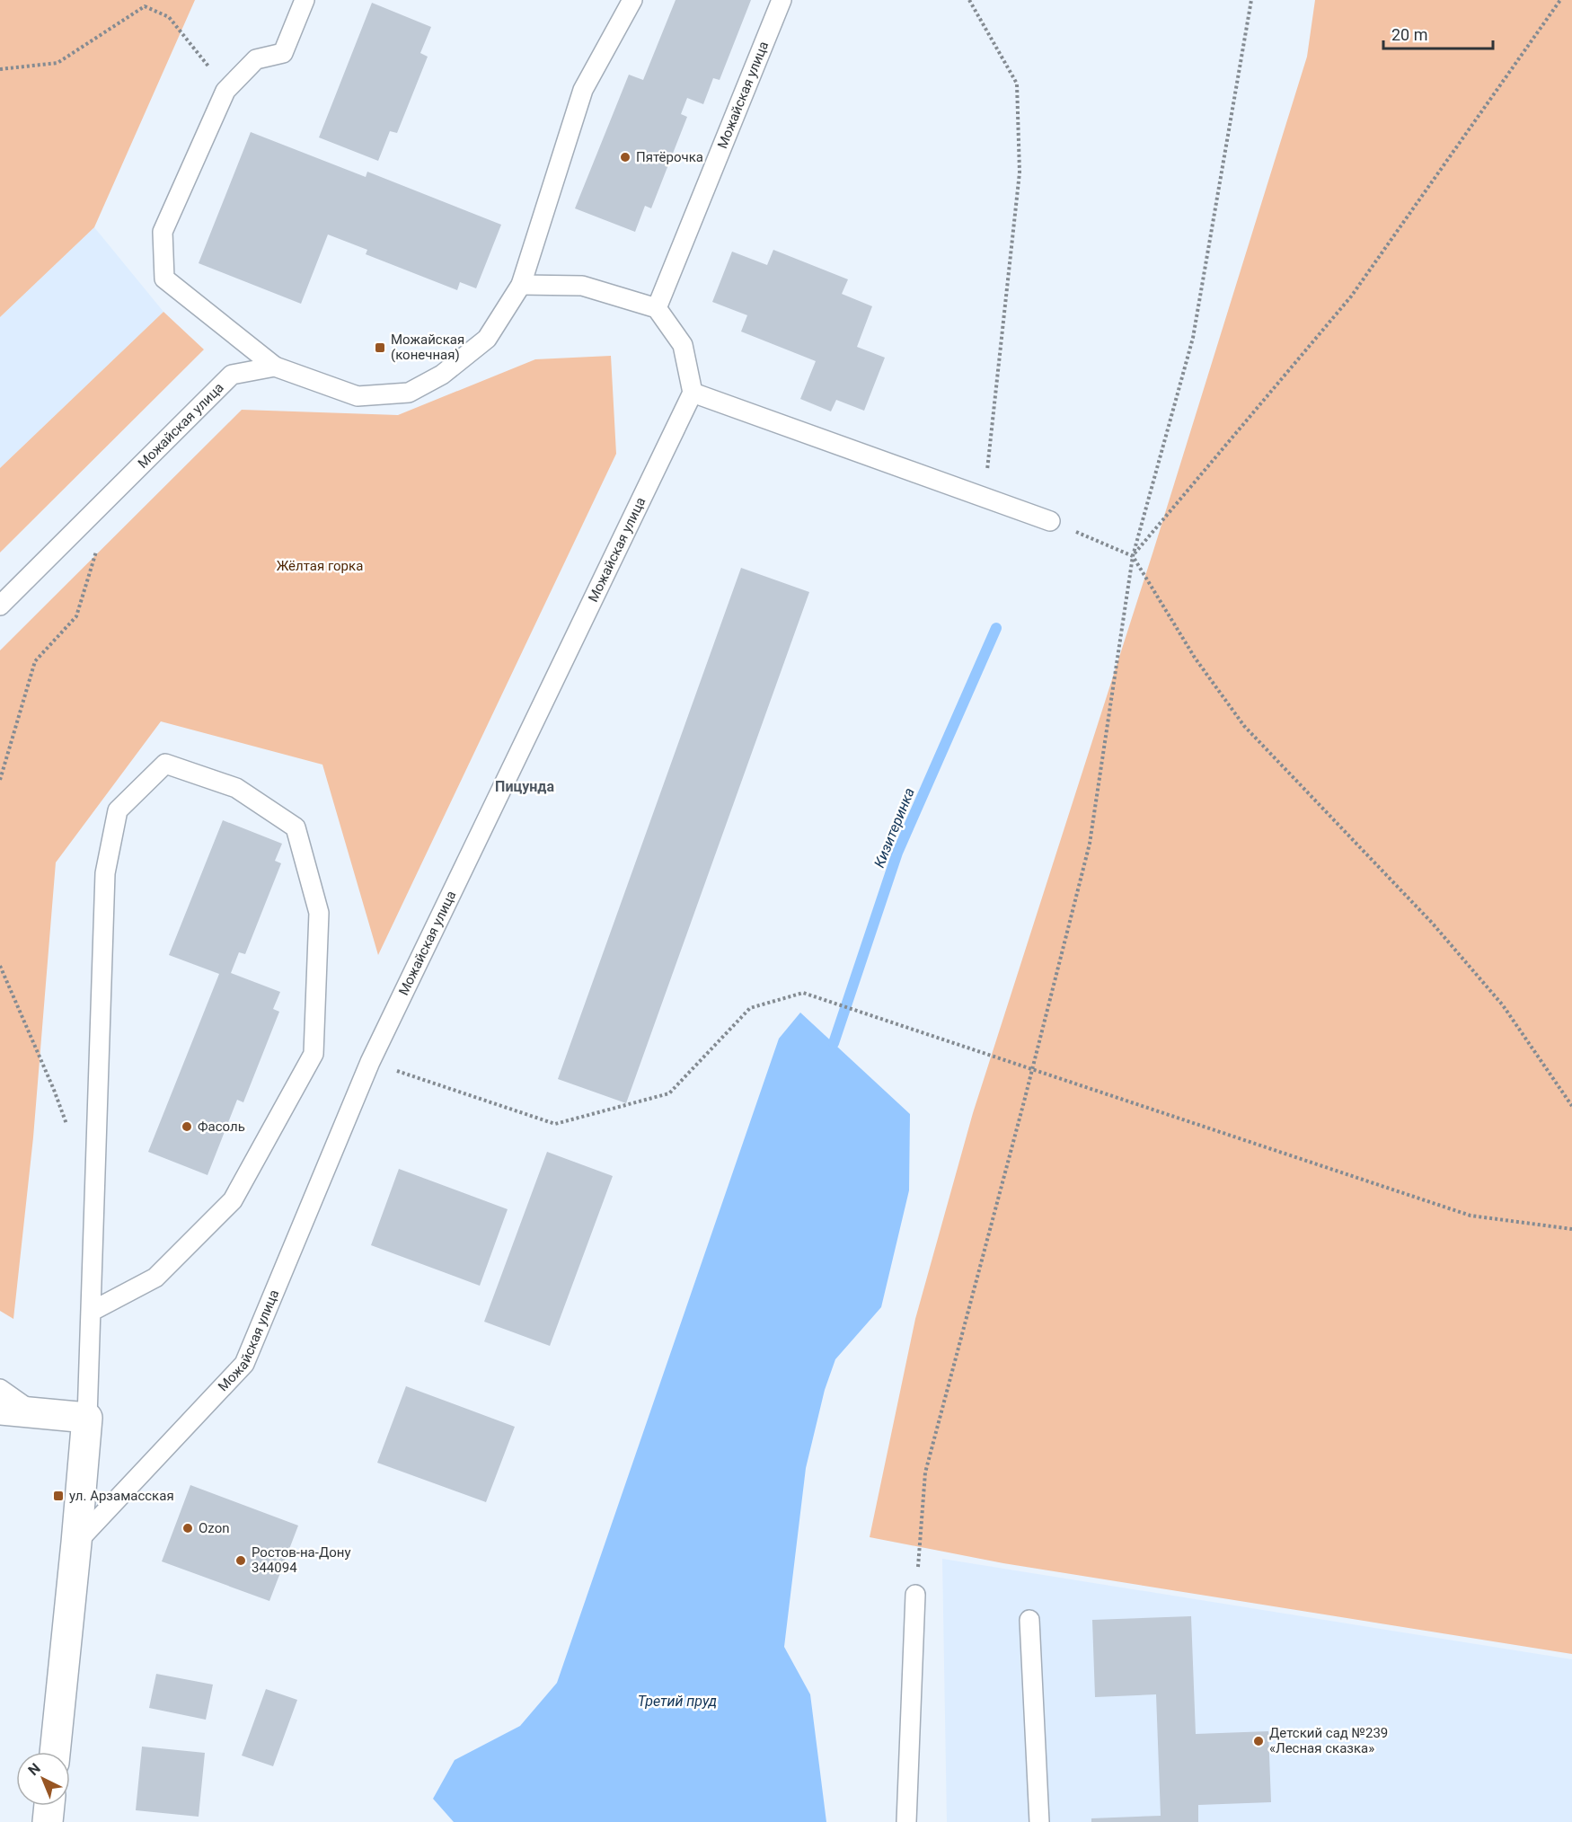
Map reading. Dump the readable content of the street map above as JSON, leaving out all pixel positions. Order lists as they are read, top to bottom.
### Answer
{
  "streets": {
    "lane": ["Можайская улица"]
  },
  "districts": ["Пицунда"],
  "water": ["Кизитеринка", "Третий пруд"],
  "parks": ["Жёлтая горка"],
  "places": {
    "other": [
      "Пятёрочка",
      "Фасоль",
      "Ozon",
      "Ростов-на-Дону 344094",
      "Детский сад №239 «Лесная сказка»"
    ],
    "transit": ["Можайская (конечная)", "ул. Арзамасская"]
  },
  "scale_bar": "20 m",
  "north": "top left"
}
